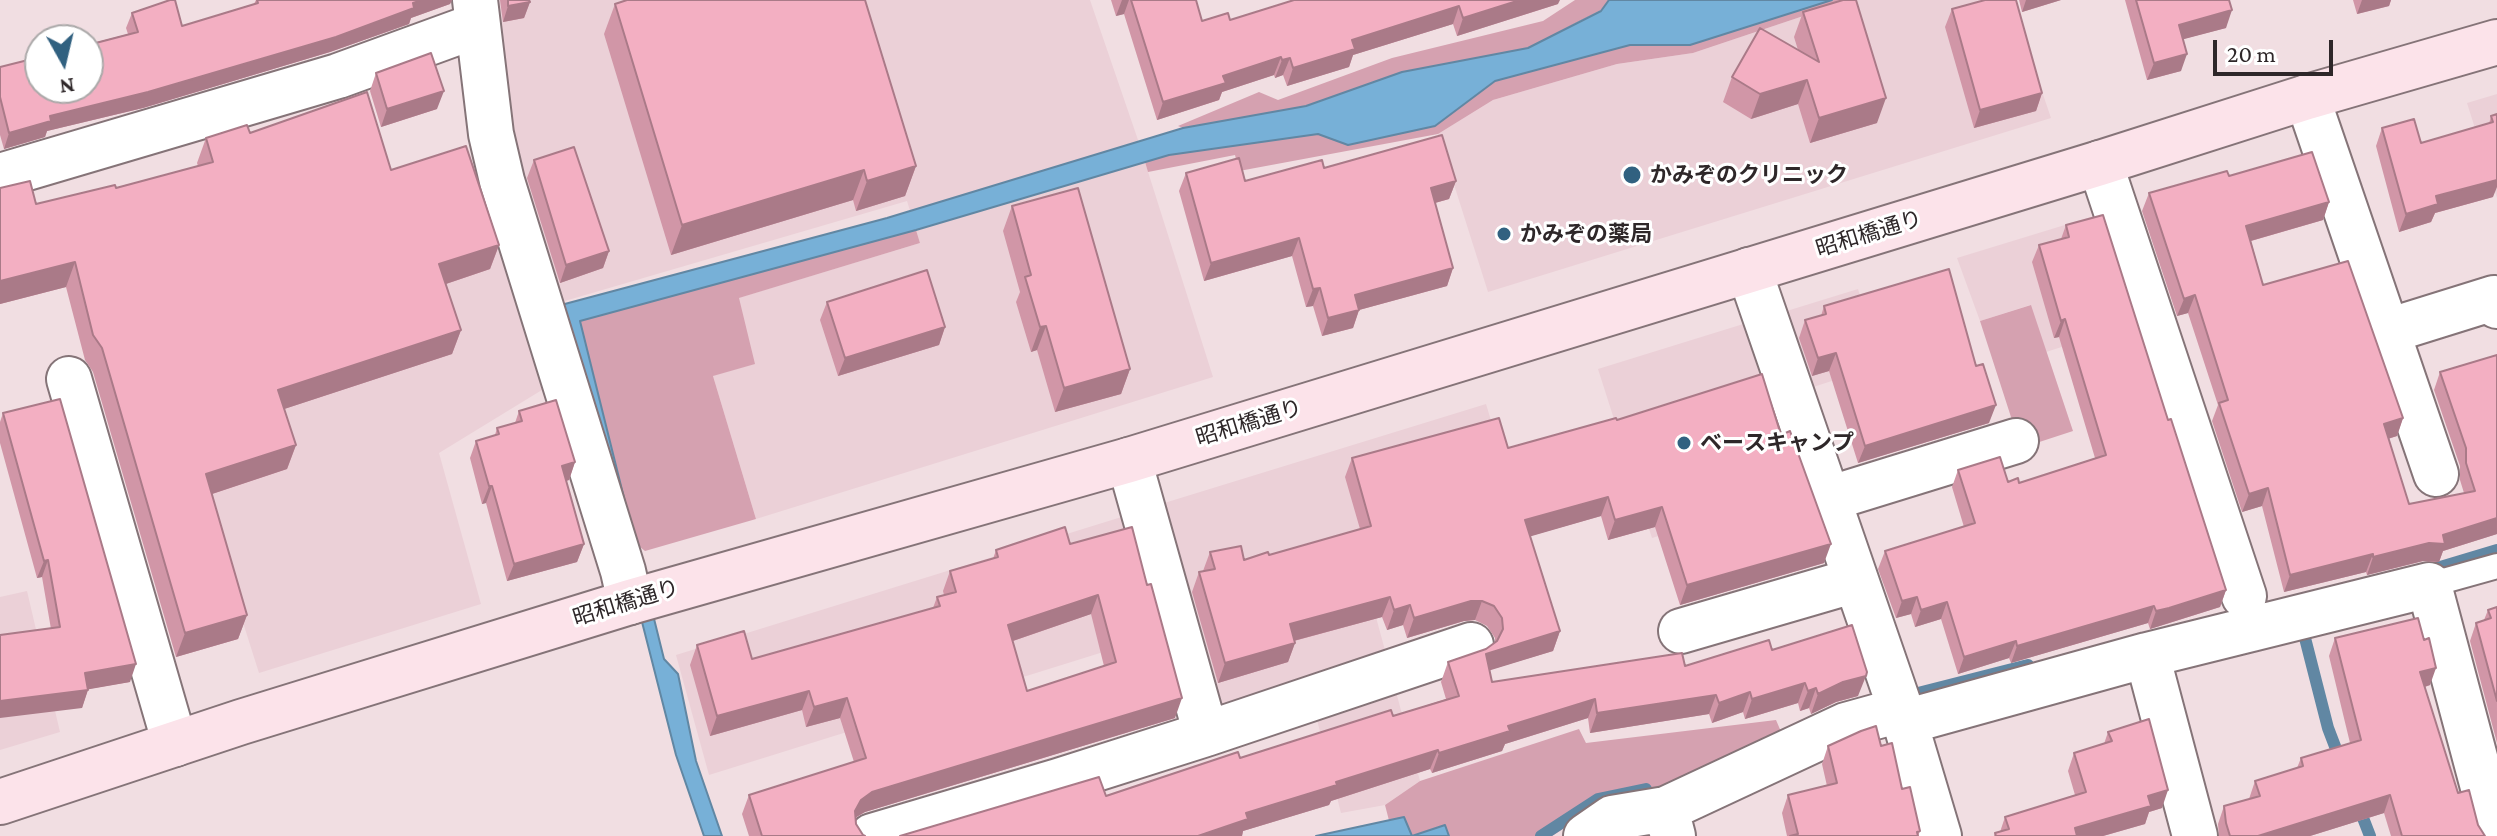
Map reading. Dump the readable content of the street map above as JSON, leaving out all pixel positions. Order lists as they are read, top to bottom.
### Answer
{
  "streets": {
    "main road": ["昭和橋通り"]
  },
  "places": ["かみぞのクリニック", "かみぞの薬局", "ベースキャンプ"],
  "scale_bar": "20 m",
  "north": "bottom"
}
